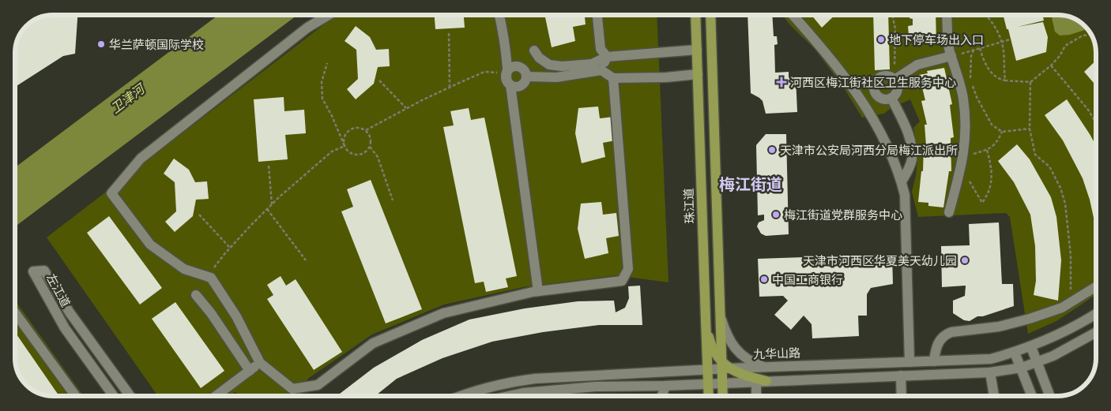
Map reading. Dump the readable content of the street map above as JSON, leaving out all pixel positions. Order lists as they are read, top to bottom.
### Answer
{
  "streets": {
    "main road": ["珠江道"],
    "street": ["左江道", "九华山路"]
  },
  "crossings": [
    ["珠江道", "九华山路"]
  ],
  "districts": ["梅江街道"],
  "water": ["卫津河"],
  "places": {
    "other": [
      "地下停车场出入口",
      "华兰萨顿国际学校",
      "天津市公安局河西分局梅江派出所",
      "梅江街道党群服务中心",
      "天津市河西区华夏美天幼儿园",
      "中国工商银行"
    ],
    "health": ["河西区梅江街社区卫生服务中心"]
  }
}
